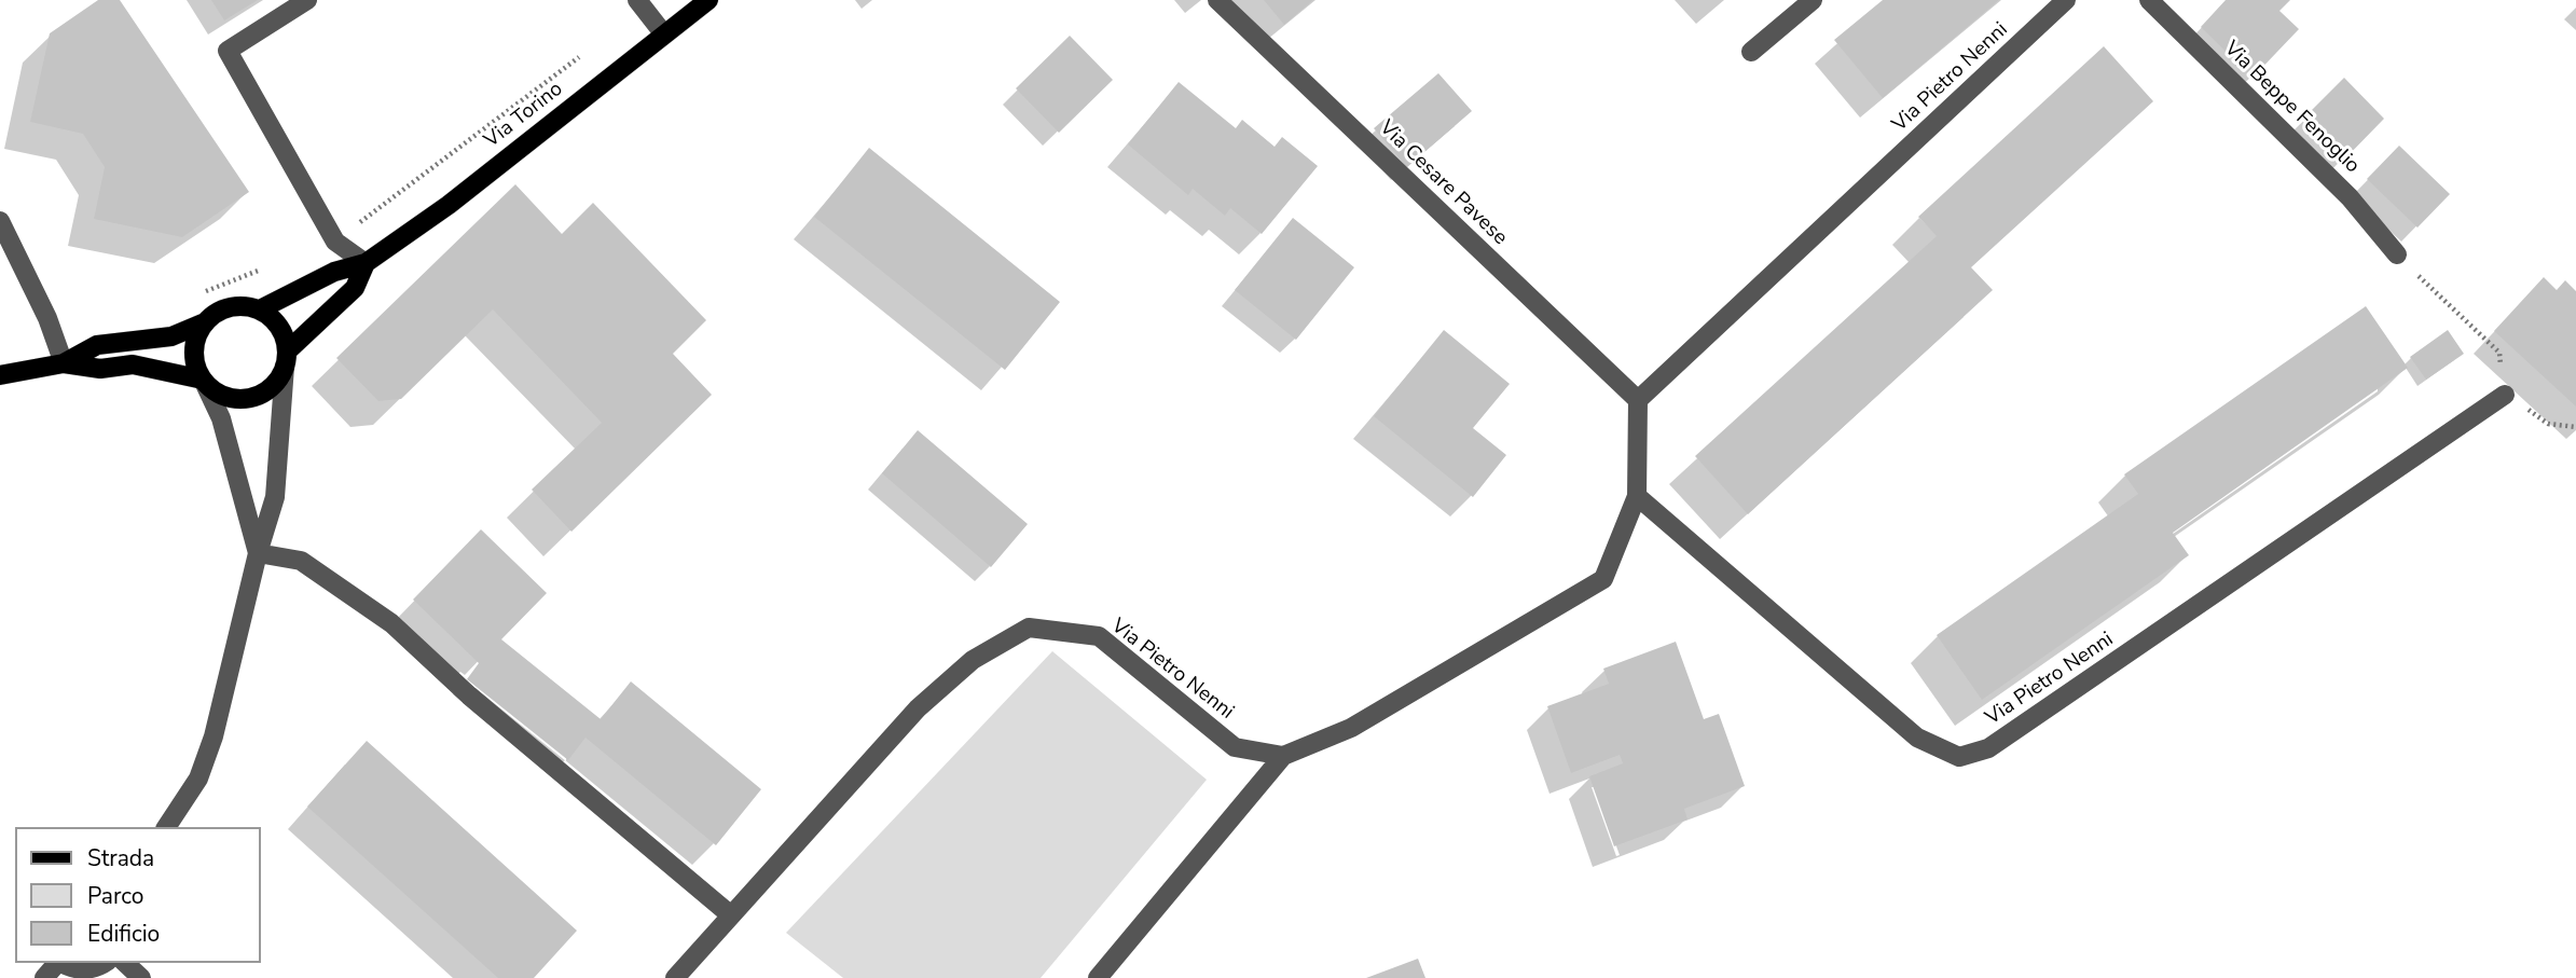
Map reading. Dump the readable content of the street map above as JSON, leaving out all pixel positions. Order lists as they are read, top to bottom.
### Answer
{
  "streets": {
    "main road": ["Via Torino"],
    "street": ["Via Pietro Nenni", "Via Beppe Fenoglio", "Via Cesare Pavese"]
  },
  "crossings": [
    ["Via Pietro Nenni", "Via Cesare Pavese"]
  ],
  "legend": ["Strada", "Parco", "Edificio"]
}
